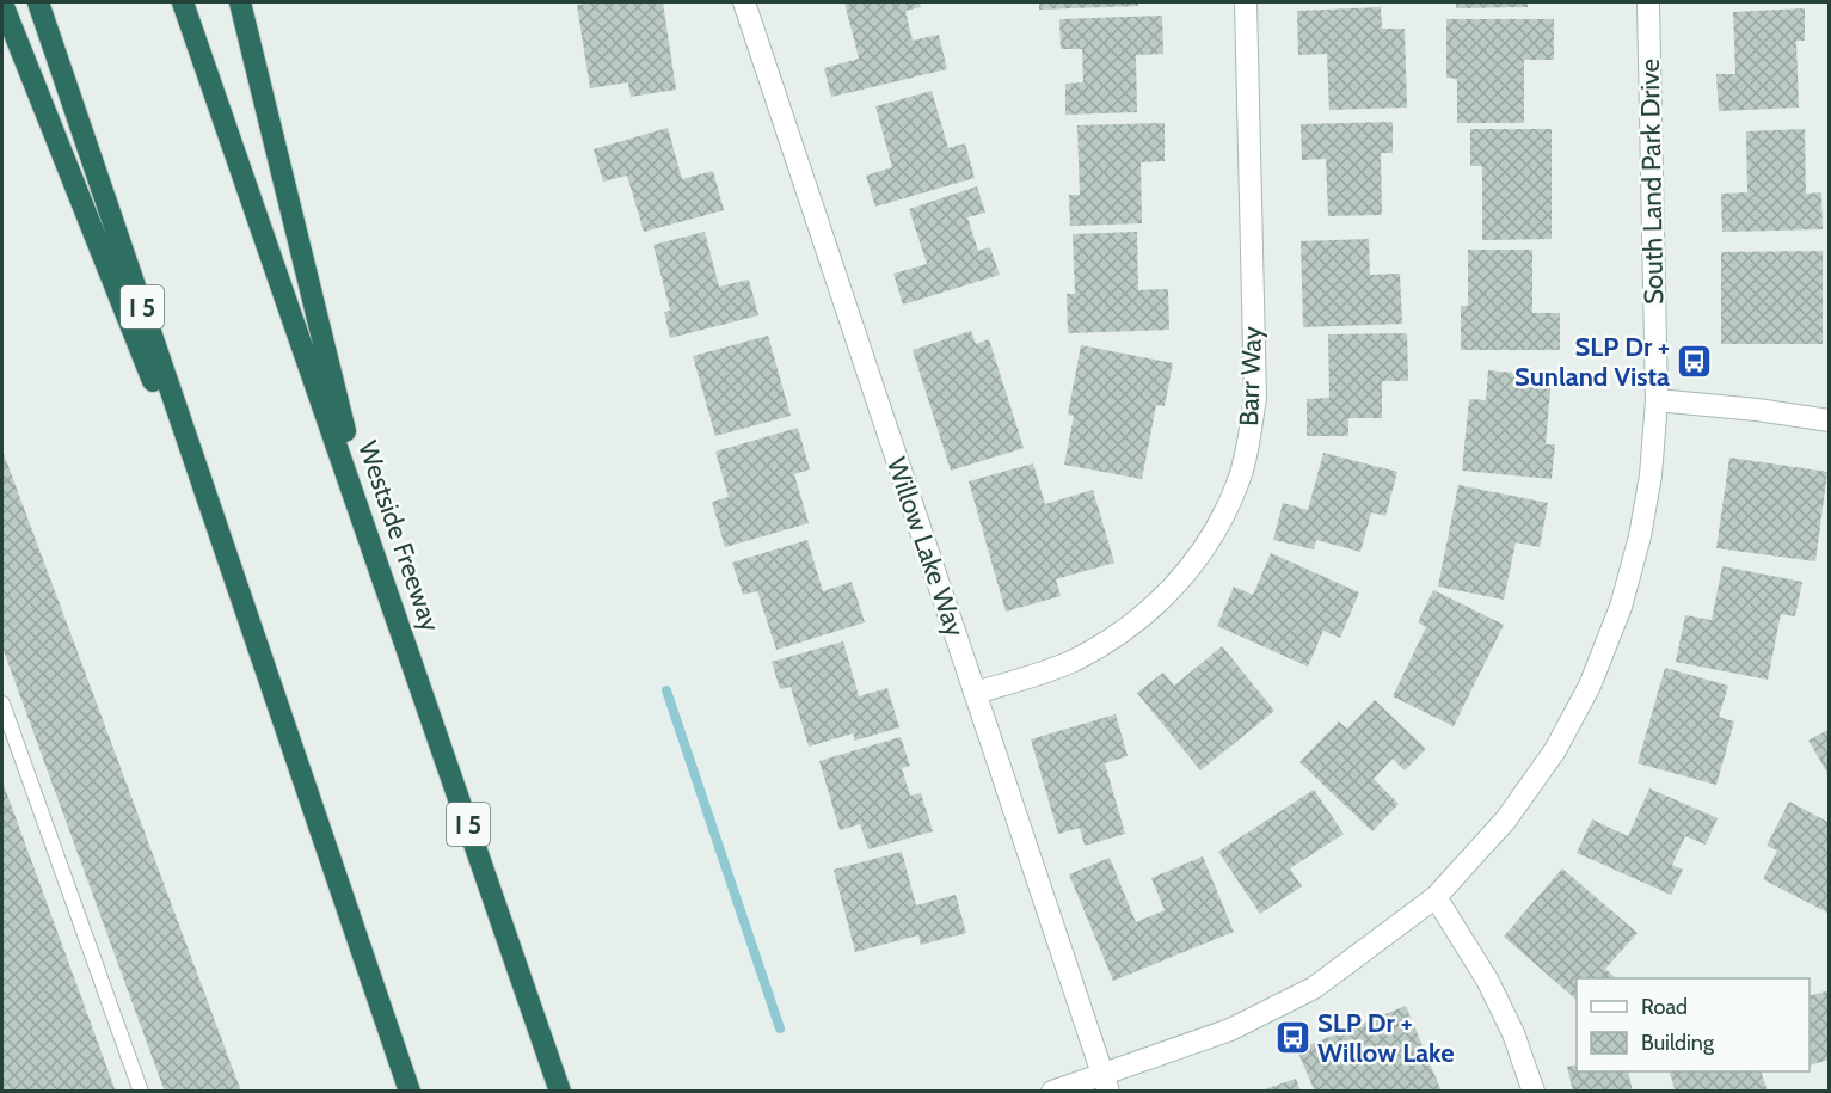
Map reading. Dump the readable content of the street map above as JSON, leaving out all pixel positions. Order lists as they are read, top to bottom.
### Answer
{
  "streets": {
    "highway": ["I 5", "Westside Freeway"],
    "street": ["South Land Park Drive", "Barr Way", "Willow Lake Way"]
  },
  "crossings": [
    ["South Land Park Drive", "Willow Lake Way"],
    ["Barr Way", "Willow Lake Way"]
  ],
  "places": {
    "bus stop": ["SLP Dr + Sunland Vista", "SLP Dr + Willow Lake"]
  },
  "legend": ["Road", "Building"]
}
